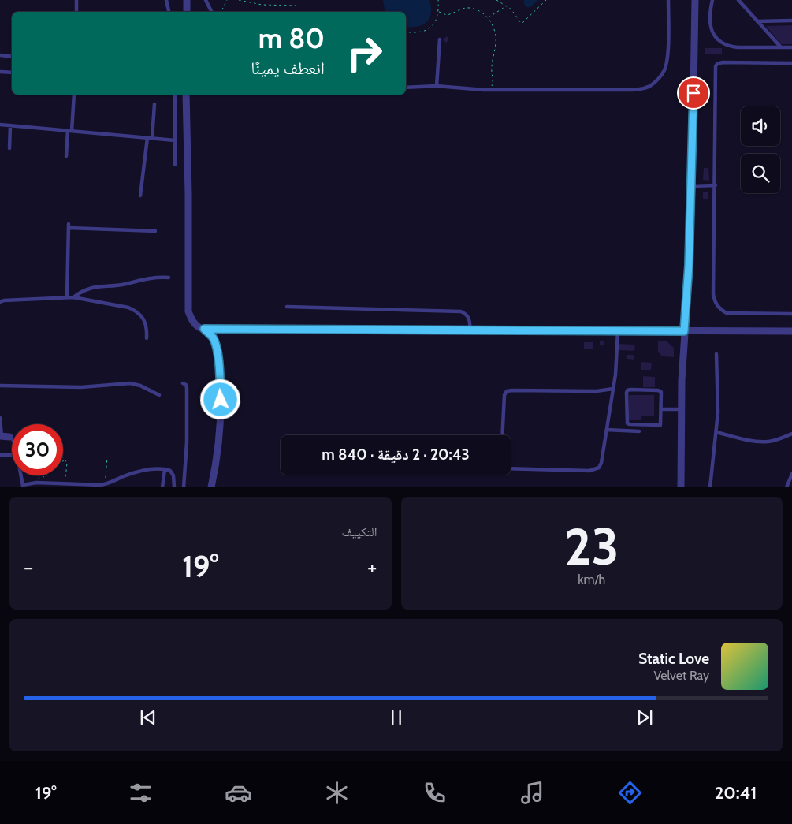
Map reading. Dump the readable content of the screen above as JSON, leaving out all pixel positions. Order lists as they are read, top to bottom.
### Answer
{
  "page": {
    "turn": ["80 m", "انعطف يمينًا"],
    "limit": "30",
    "trip": "20:43 · 2 دقيقة · 840 m",
    "tile": [
      ["23", "km/h"],
      "التكييف"
    ],
    "heat": ["−", "19°", "+"],
    "song": ["Static Love", "Velvet Ray"],
    "tabs": ["20:41", "19°"]
  }
}
